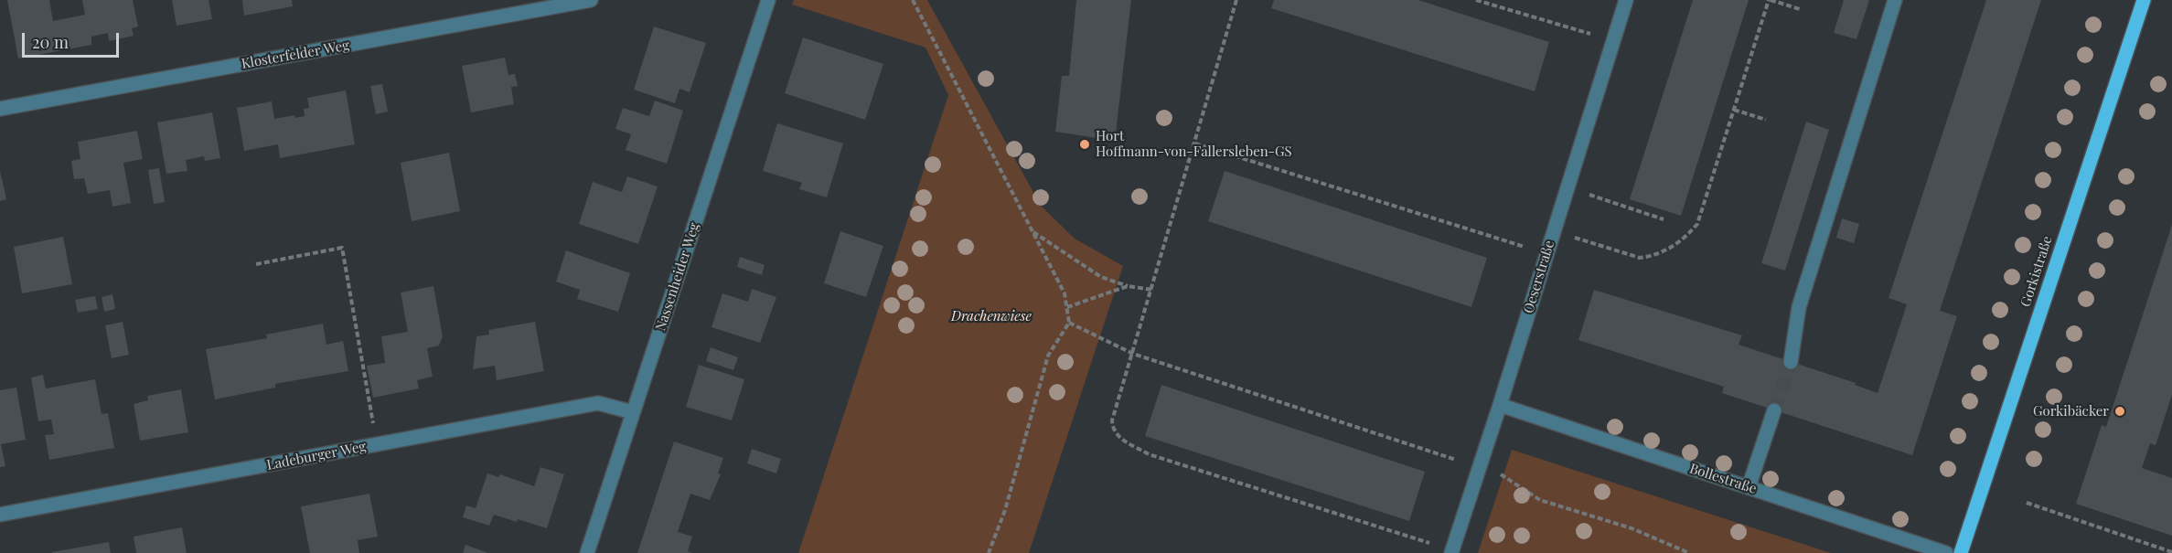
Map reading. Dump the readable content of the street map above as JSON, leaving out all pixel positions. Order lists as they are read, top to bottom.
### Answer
{
  "streets": {
    "main road": ["Gorkistraße"],
    "street": [
      "Klosterfelder Weg",
      "Nassenheider Weg",
      "Oeserstraße",
      "Ladeburger Weg",
      "Bollestraße"
    ]
  },
  "crossings": [
    ["Nassenheider Weg", "Ladeburger Weg"],
    ["Oeserstraße", "Bollestraße"]
  ],
  "parks": ["Drachenwiese"],
  "places": ["Hort Hoffmann-von-Fallersleben-GS", "Gorkibäcker"],
  "scale_bar": "20 m"
}
